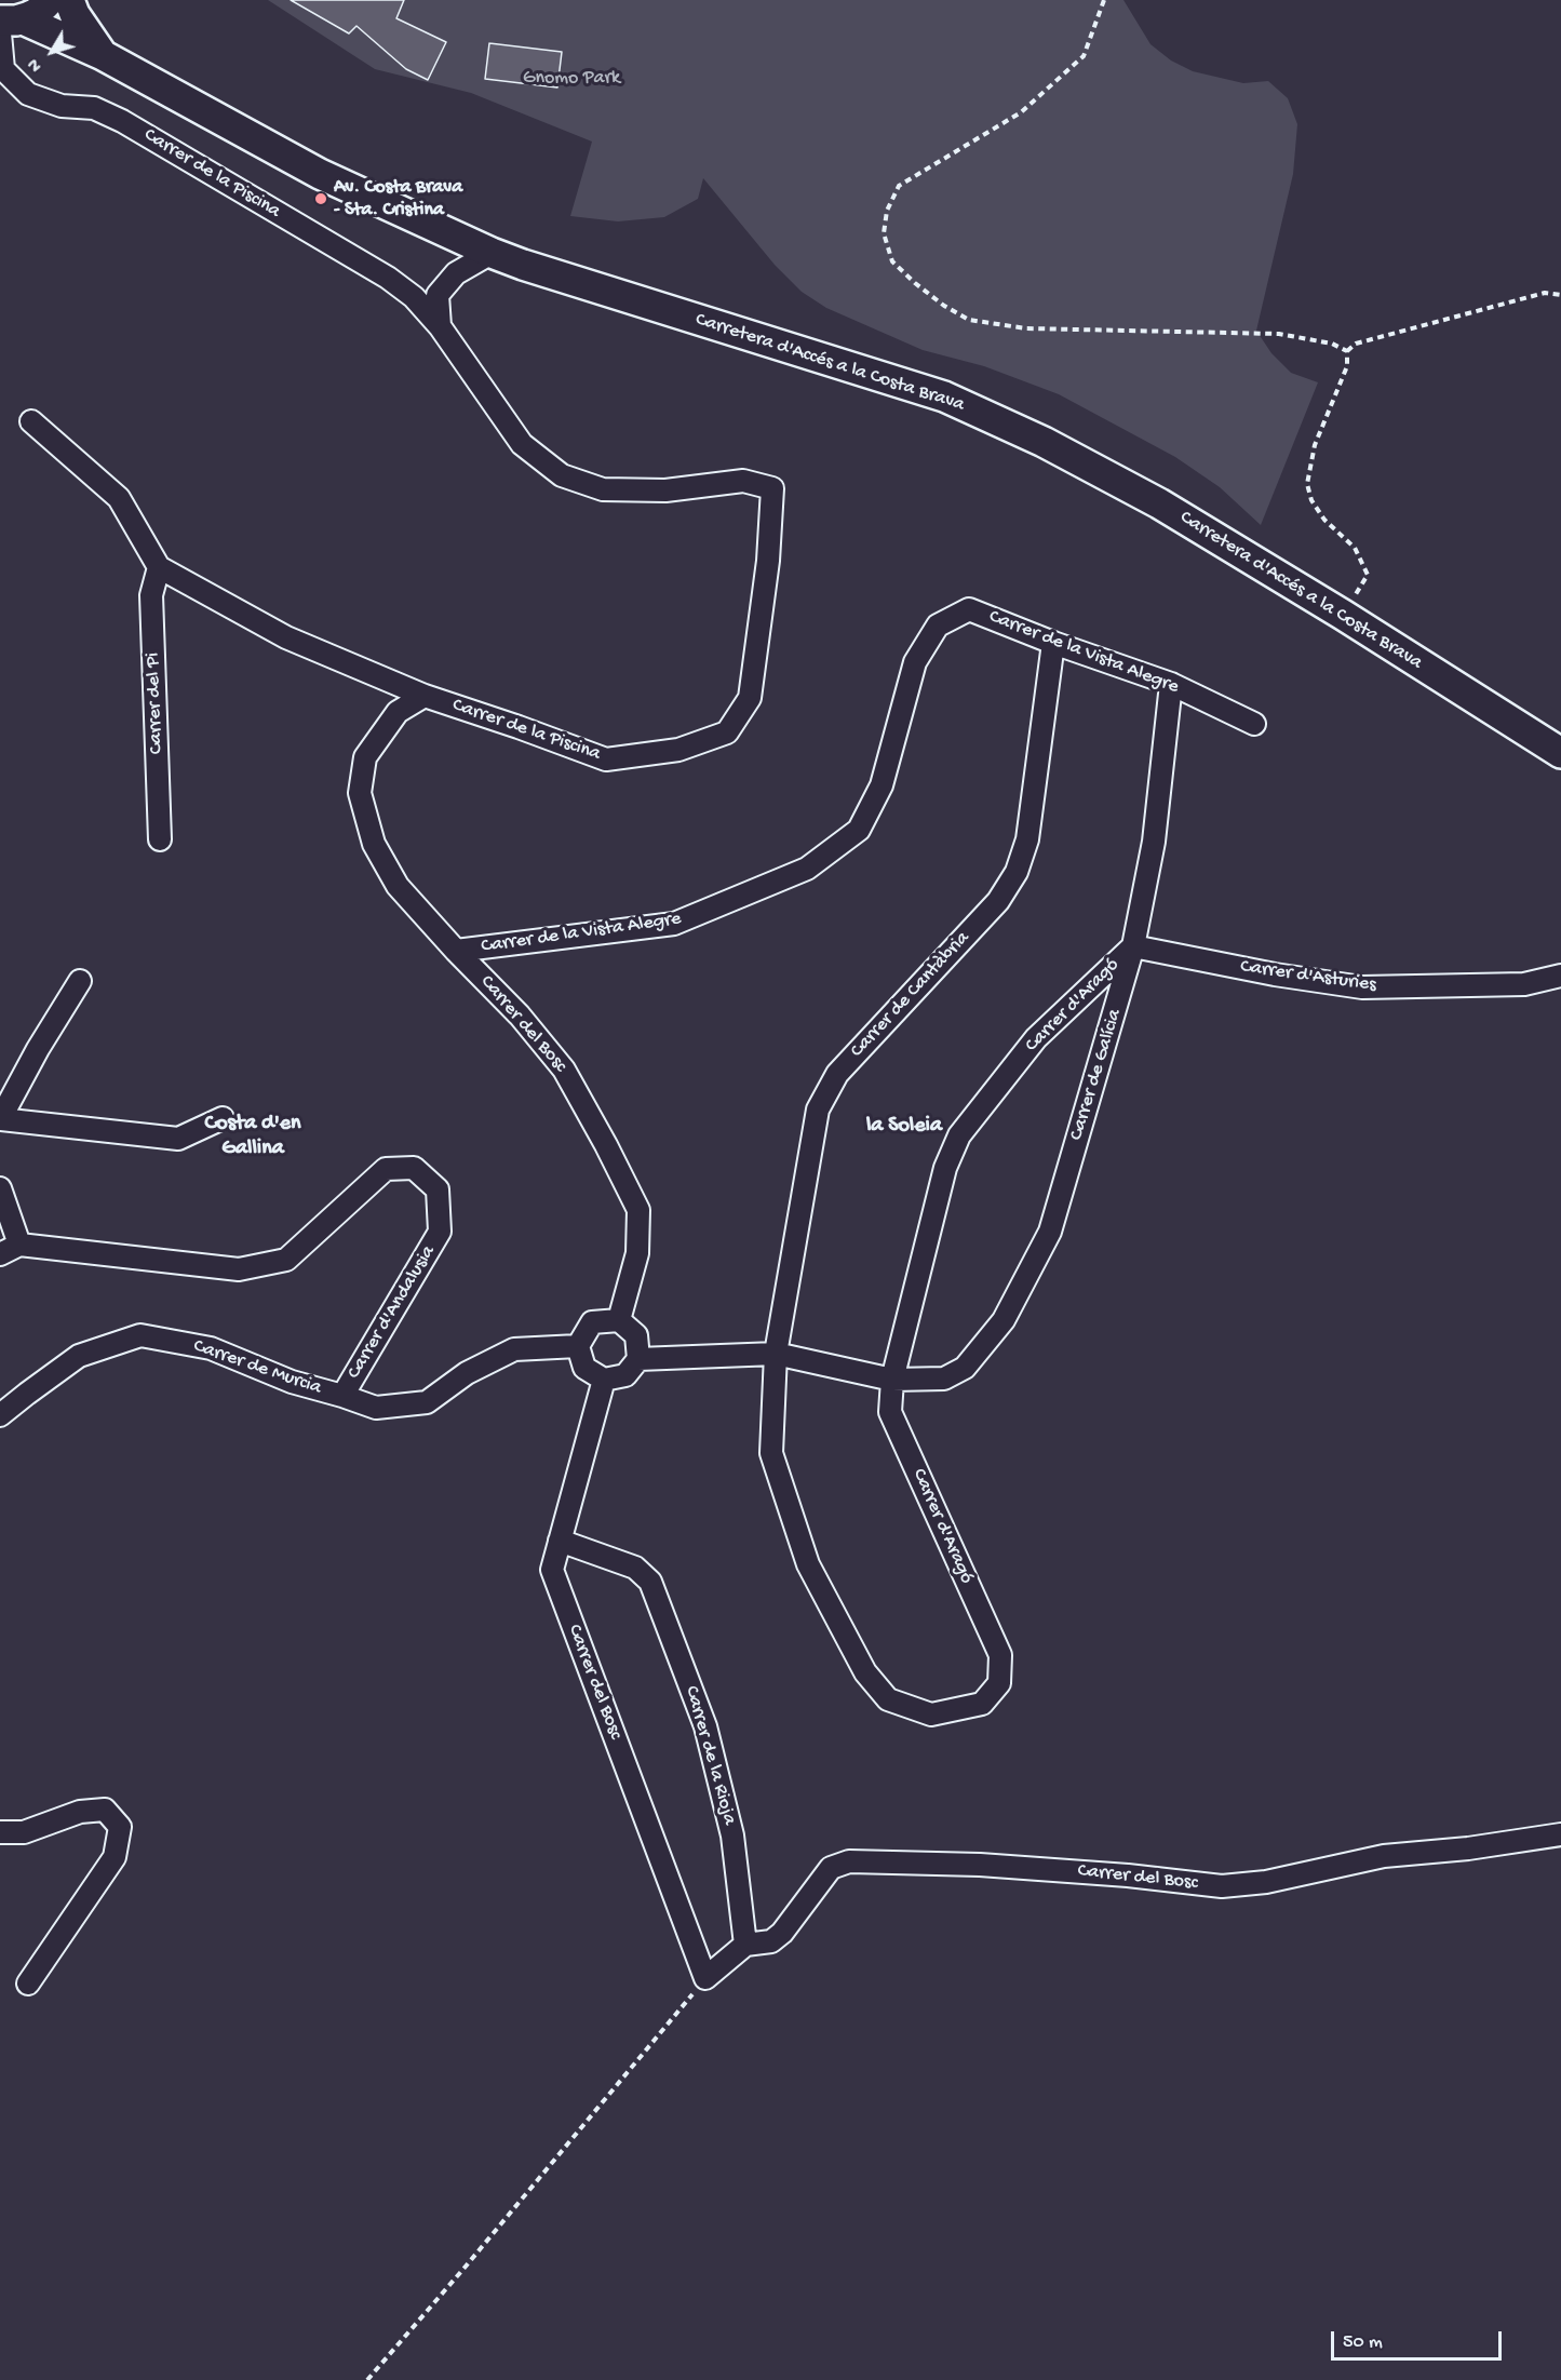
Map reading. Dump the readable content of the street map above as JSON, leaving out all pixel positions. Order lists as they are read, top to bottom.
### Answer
{
  "streets": {
    "main road": ["Carretera d'Accés a la Costa Brava"],
    "street": [
      "Carrer de la Piscina",
      "Carrer de la Vista Alegre",
      "Carrer del Pi",
      "Carrer d'Asturies",
      "Carrer de Cantàbria",
      "Carrer d'Aragó",
      "Carrer del Bosc",
      "Carrer de Galícia",
      "Carrer d'Andalusia",
      "Carrer de Murcia",
      "Carrer de la Rioja"
    ]
  },
  "crossings": [
    ["Carrer de la Piscina", "Carretera d'Accés a la Costa Brava"],
    ["Carrer de la Piscina", "Carrer del Pi"],
    ["Carrer de la Piscina", "Carrer del Bosc"],
    ["Carrer de la Vista Alegre", "Carrer de Cantàbria"],
    ["Carrer de la Vista Alegre", "Carrer del Bosc"],
    ["Carrer de la Vista Alegre", "Carrer de Galícia"],
    ["Carrer d'Asturies", "Carrer d'Aragó"],
    ["Carrer d'Asturies", "Carrer de Galícia"],
    ["Carrer de Cantàbria", "Carrer d'Aragó"],
    ["Carrer de Cantàbria", "Carrer de Galícia"],
    ["Carrer d'Aragó", "Carrer de Galícia"],
    ["Carrer del Bosc", "Carrer de Galícia"],
    ["Carrer del Bosc", "Carrer d'Andalusia"],
    ["Carrer del Bosc", "Carrer de la Rioja"],
    ["Carrer de Galícia", "Carrer d'Andalusia"],
    ["Carrer d'Andalusia", "Carrer de Murcia"]
  ],
  "districts": ["Costa d'en Gallina", "la Soleia"],
  "parks": ["Gnomo Park"],
  "places": ["Av. Costa Brava - Sta. Cristina"],
  "scale_bar": "50 m",
  "north": "bottom left"
}
